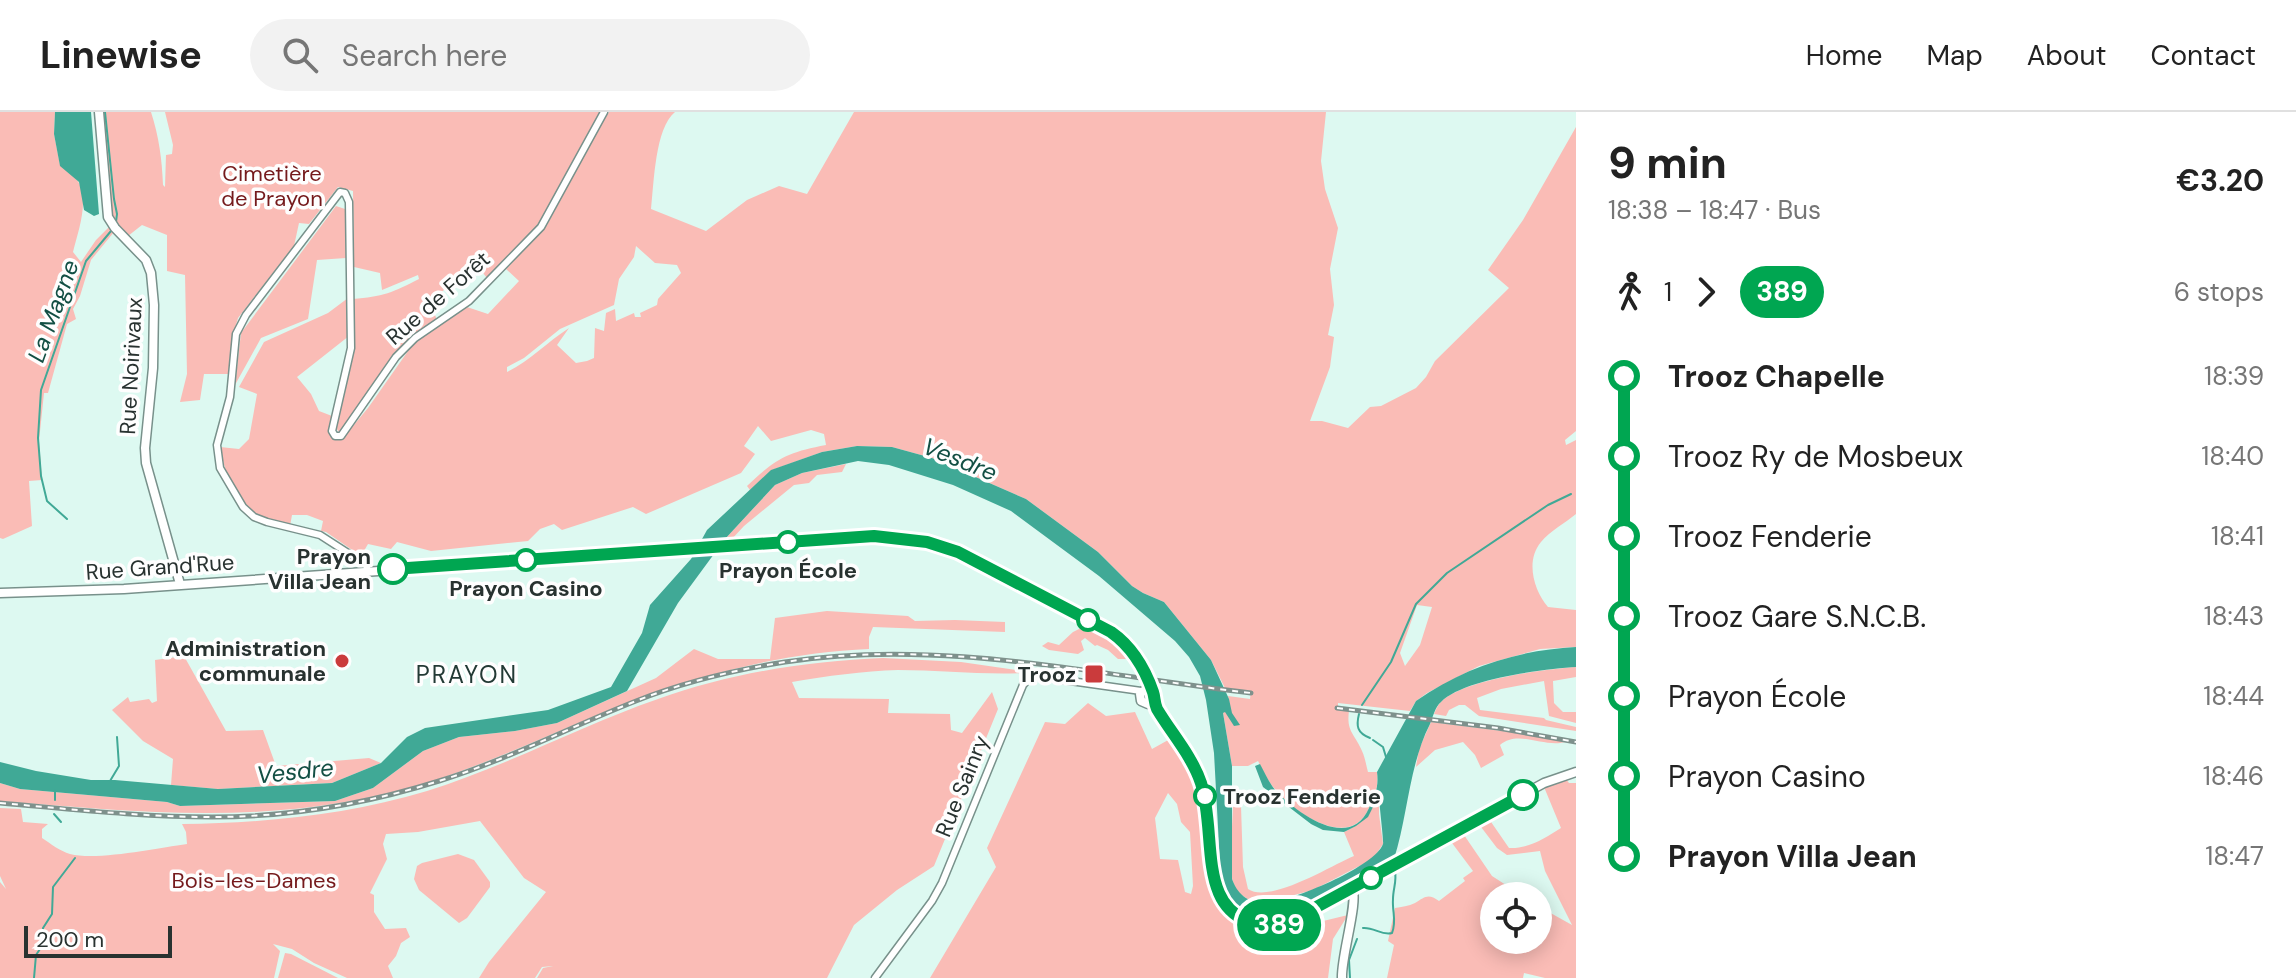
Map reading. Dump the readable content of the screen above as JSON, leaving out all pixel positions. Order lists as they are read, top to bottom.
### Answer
{
  "streets": {
    "main road": ["Rue Noirivaux", "Rue Grand'Rue"],
    "street": ["Rue de Forêt", "Rue Sainry"]
  },
  "crossings": [
    ["Rue de Forêt", "Rue Grand'Rue"],
    ["Rue Noirivaux", "Rue Grand'Rue"],
    ["Rue Grand'Rue", "Rue Sainry"]
  ],
  "districts": ["PRAYON"],
  "water": ["La Magne", "Vesdre"],
  "parks": ["Cimetière de Prayon", "Bois-les-Dames"],
  "places": {
    "other": [
      "Prayon École",
      "Prayon Casino",
      "Prayon Villa Jean",
      "Administration communale",
      "Trooz Fenderie"
    ],
    "transit": ["Trooz"]
  },
  "lines": ["bus line 389"],
  "scale_bar": "200 m",
  "page": {
    "header": "Linewise",
    "search": "Search here",
    "nav": [
      "Home",
      "Map",
      "About",
      "Contact"
    ],
    "on_map": "389",
    "heading": ["9 min", "18:38 – 18:47 · Bus", "€3.20"],
    "legs": ["1", "389", "6 stops"],
    "list": [
      {
        "name": "Trooz Chapelle",
        "value": "18:39"
      },
      {
        "name": "Trooz Ry de Mosbeux",
        "value": "18:40"
      },
      {
        "name": "Trooz Fenderie",
        "value": "18:41"
      },
      {
        "name": "Trooz Gare S.N.C.B.",
        "value": "18:43"
      },
      {
        "name": "Prayon École",
        "value": "18:44"
      },
      {
        "name": "Prayon Casino",
        "value": "18:46"
      },
      {
        "name": "Prayon Villa Jean",
        "value": "18:47"
      }
    ],
    "scale": "200 m"
  }
}
